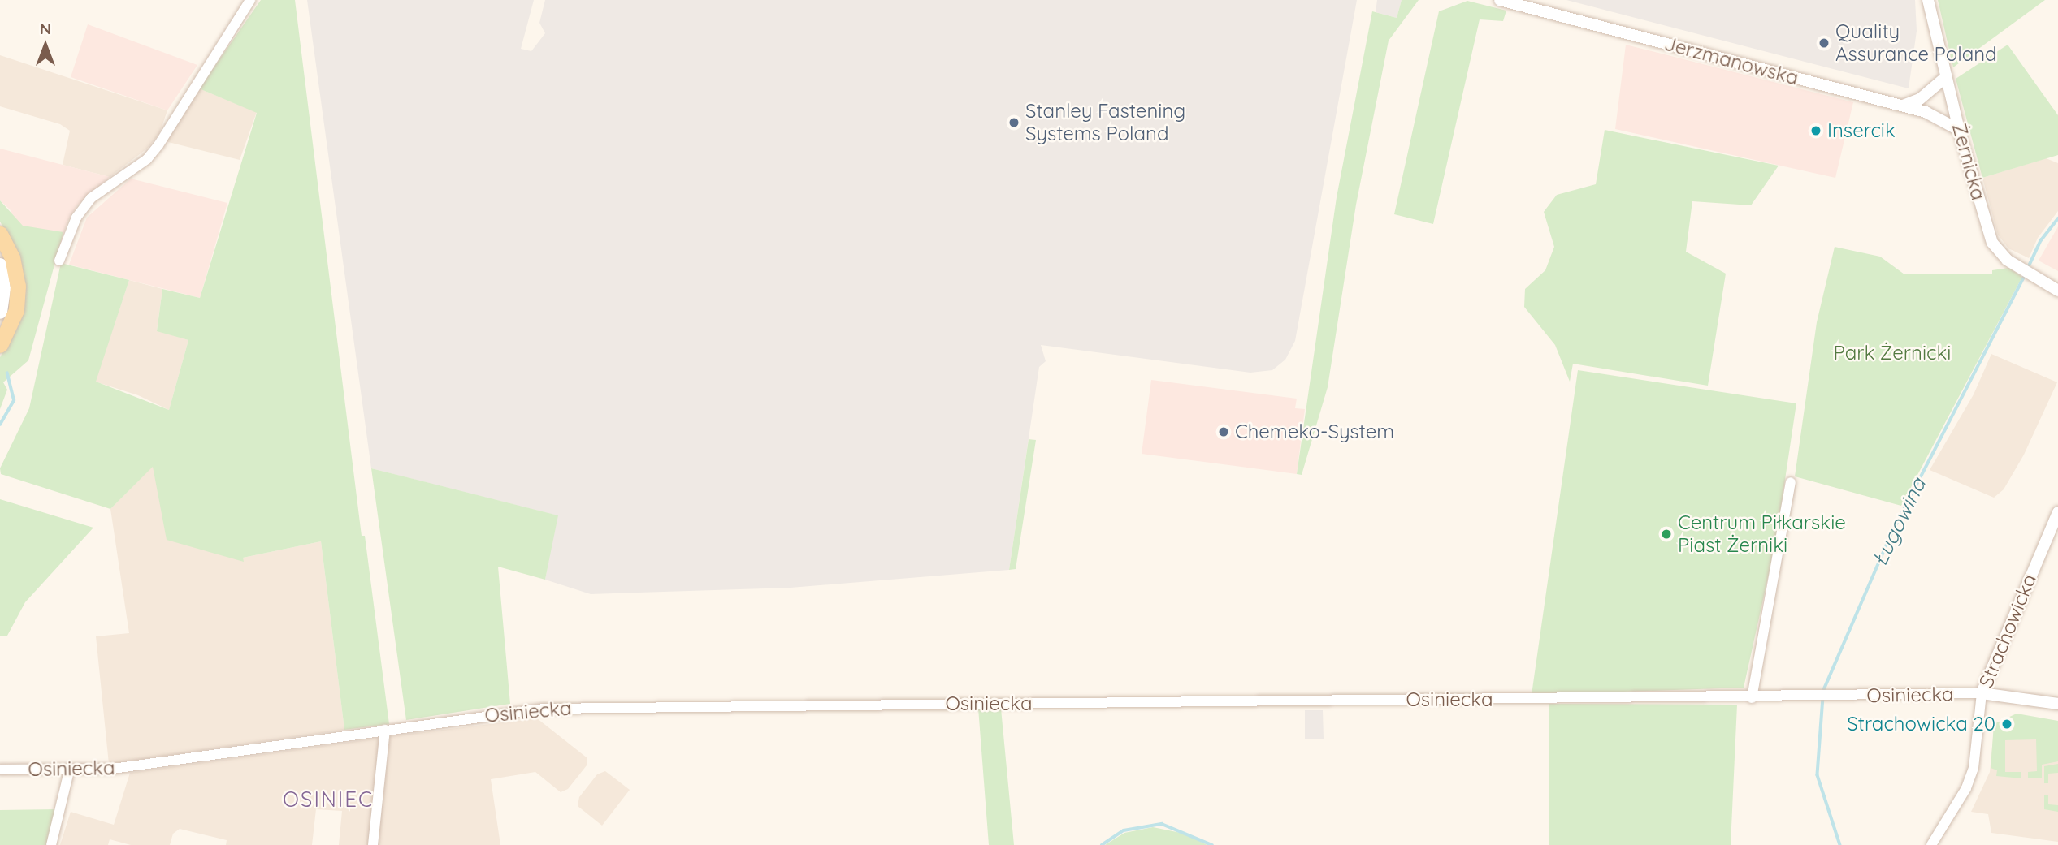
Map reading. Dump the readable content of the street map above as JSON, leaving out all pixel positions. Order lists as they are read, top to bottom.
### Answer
{
  "streets": {
    "street": [
      "Jerzmanowska",
      "Żernicka",
      "Strachowicka",
      "Osiniecka"
    ]
  },
  "crossings": [
    ["Jerzmanowska", "Żernicka"],
    ["Strachowicka", "Osiniecka"]
  ],
  "districts": ["OSINIEC"],
  "water": ["Ługowina"],
  "parks": ["Park Żernicki"],
  "places": [
    "Quality Assurance Poland",
    "Stanley Fastening Systems Poland",
    "Insercik",
    "Chemeko-System",
    "Centrum Piłkarskie Piast Żerniki",
    "Strachowicka 20"
  ],
  "north": "top"
}
